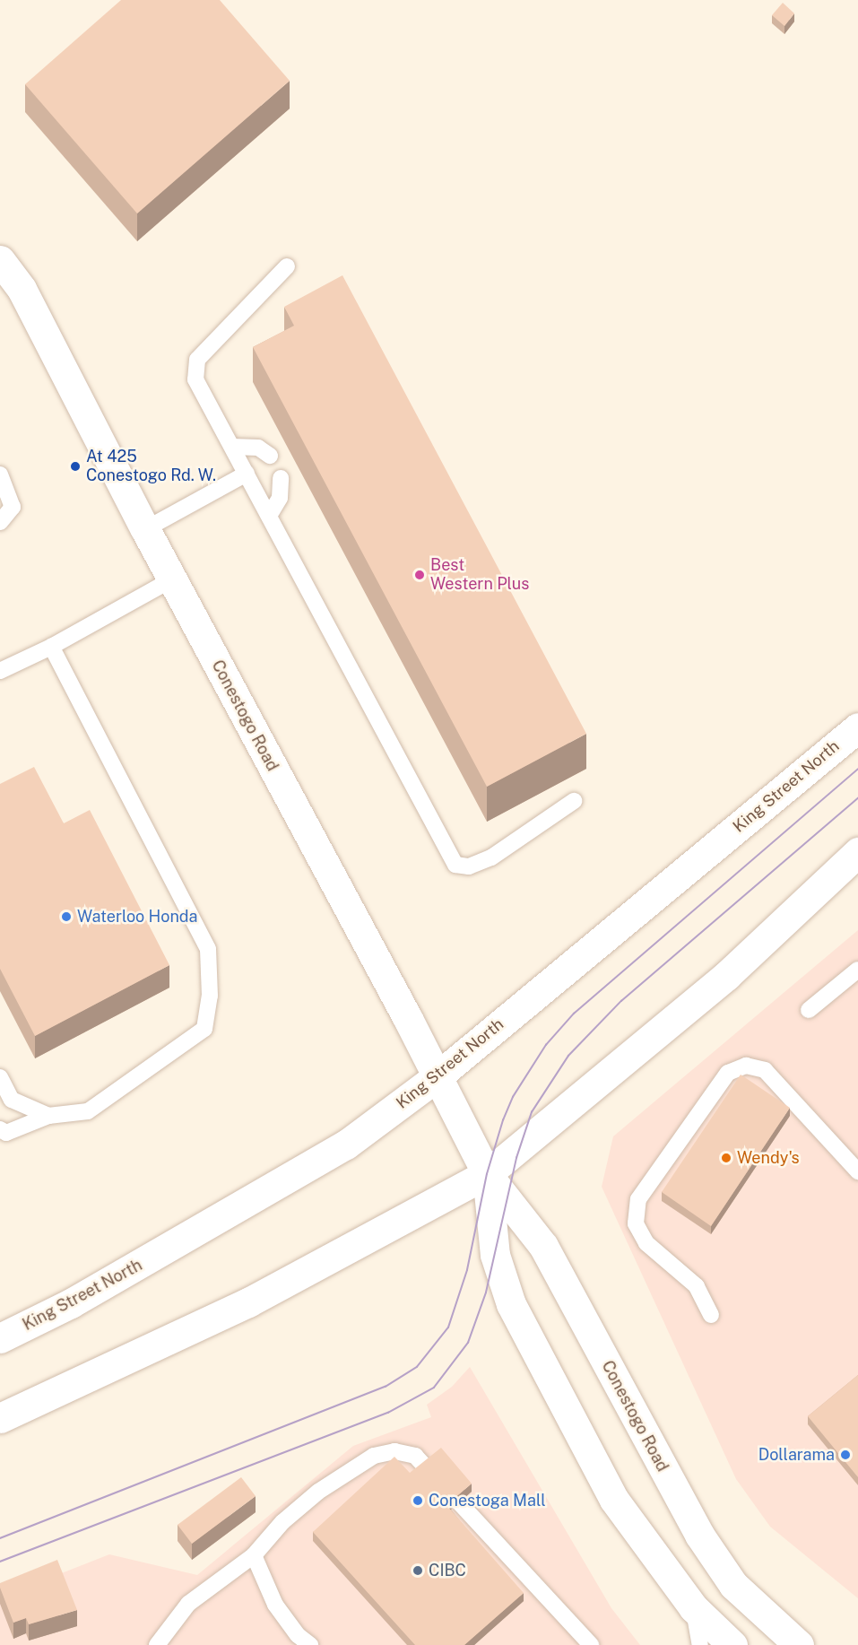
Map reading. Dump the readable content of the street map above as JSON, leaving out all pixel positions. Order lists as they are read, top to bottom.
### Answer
{
  "streets": {
    "street": ["Conestogo Road", "King Street North"]
  },
  "crossings": [
    ["Conestogo Road", "King Street North"]
  ],
  "places": [
    "At 425 Conestogo Rd. W.",
    "Best Western Plus",
    "Waterloo Honda",
    "Wendy's",
    "Dollarama",
    "Conestoga Mall",
    "CIBC"
  ]
}
